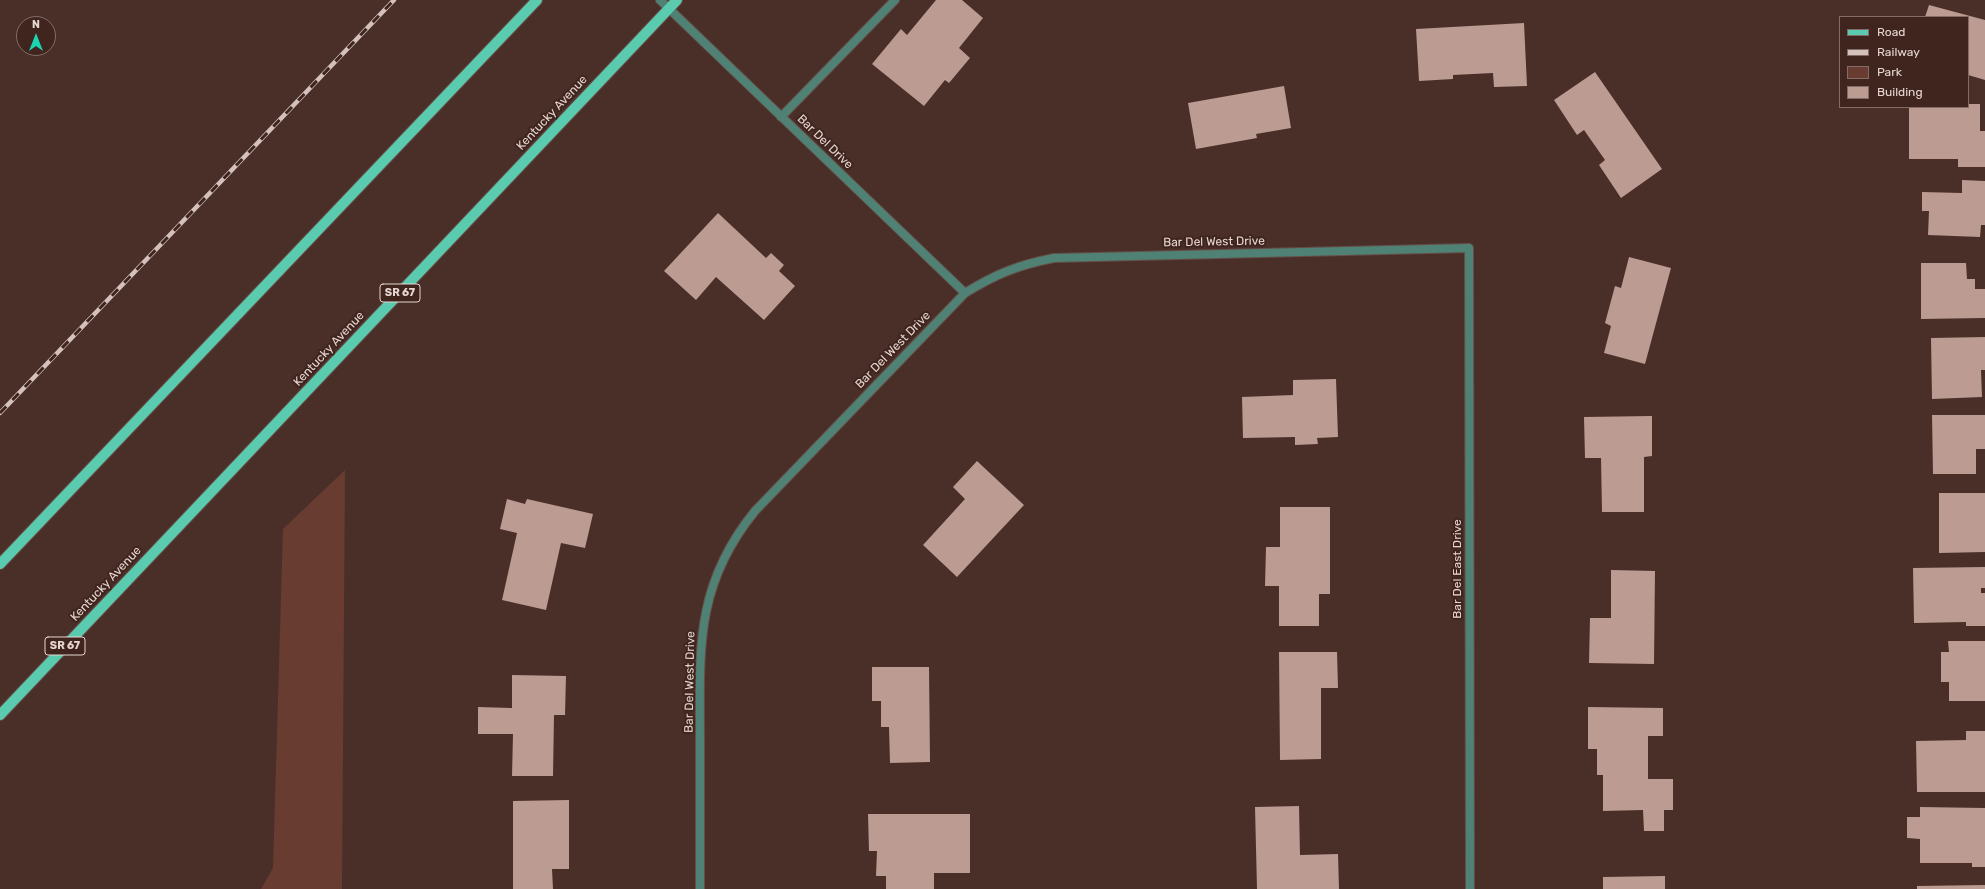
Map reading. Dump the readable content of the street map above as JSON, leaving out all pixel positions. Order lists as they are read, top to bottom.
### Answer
{
  "streets": {
    "main road": ["Kentucky Avenue", "SR 67"],
    "street": ["Bar Del Drive", "Bar Del West Drive", "Bar Del East Drive"]
  },
  "crossings": [
    ["Kentucky Avenue", "Bar Del Drive"],
    ["Bar Del Drive", "Bar Del West Drive"],
    ["Bar Del West Drive", "Bar Del East Drive"]
  ],
  "legend": [
    "Road",
    "Railway",
    "Park",
    "Building"
  ],
  "north": "top"
}
